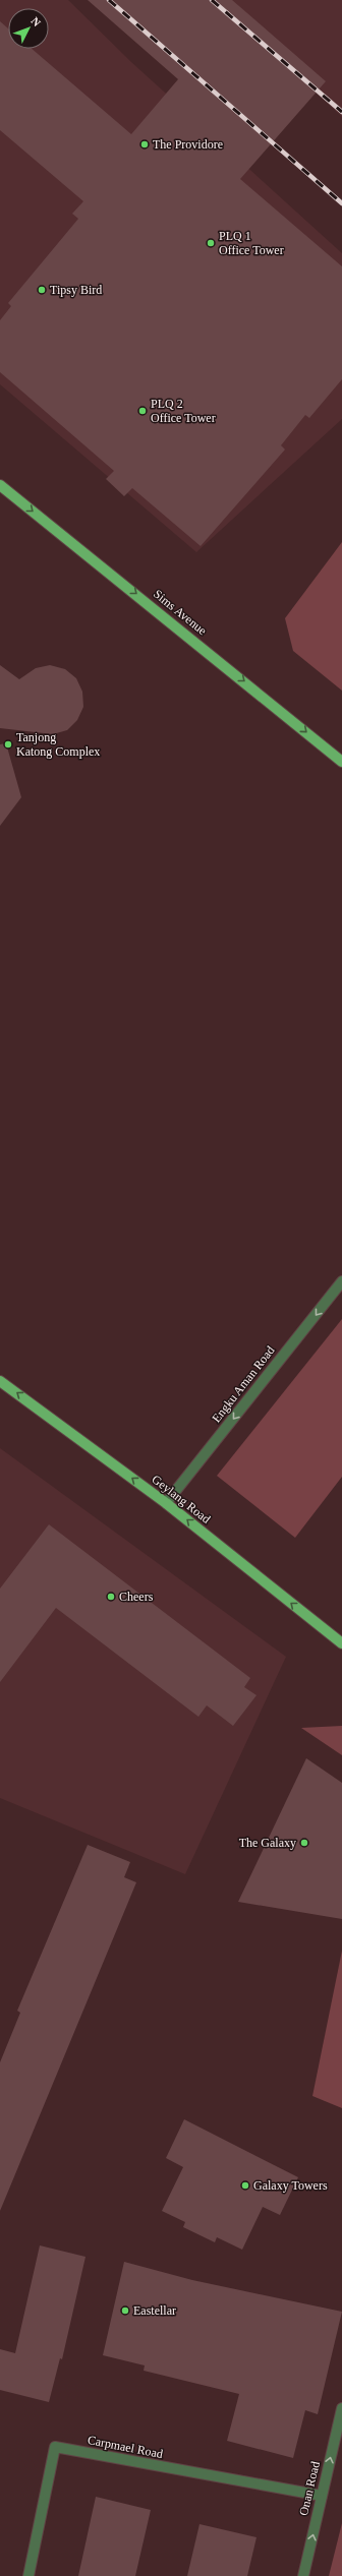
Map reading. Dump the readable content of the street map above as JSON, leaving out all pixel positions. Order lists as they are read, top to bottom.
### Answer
{
  "streets": {
    "main road": ["Sims Avenue", "Geylang Road"],
    "street": ["Engku Aman Road", "Carpmael Road", "Onan Road"]
  },
  "crossings": [
    ["Engku Aman Road", "Geylang Road"],
    ["Carpmael Road", "Onan Road"]
  ],
  "one_way": [
    "Sims Avenue",
    "Engku Aman Road",
    "Geylang Road",
    "Onan Road"
  ],
  "places": [
    "The Providore",
    "PLQ 1 Office Tower",
    "Tipsy Bird",
    "PLQ 2 Office Tower",
    "Tanjong Katong Complex",
    "Cheers",
    "The Galaxy",
    "Galaxy Towers",
    "Eastellar"
  ],
  "north": "top right"
}
